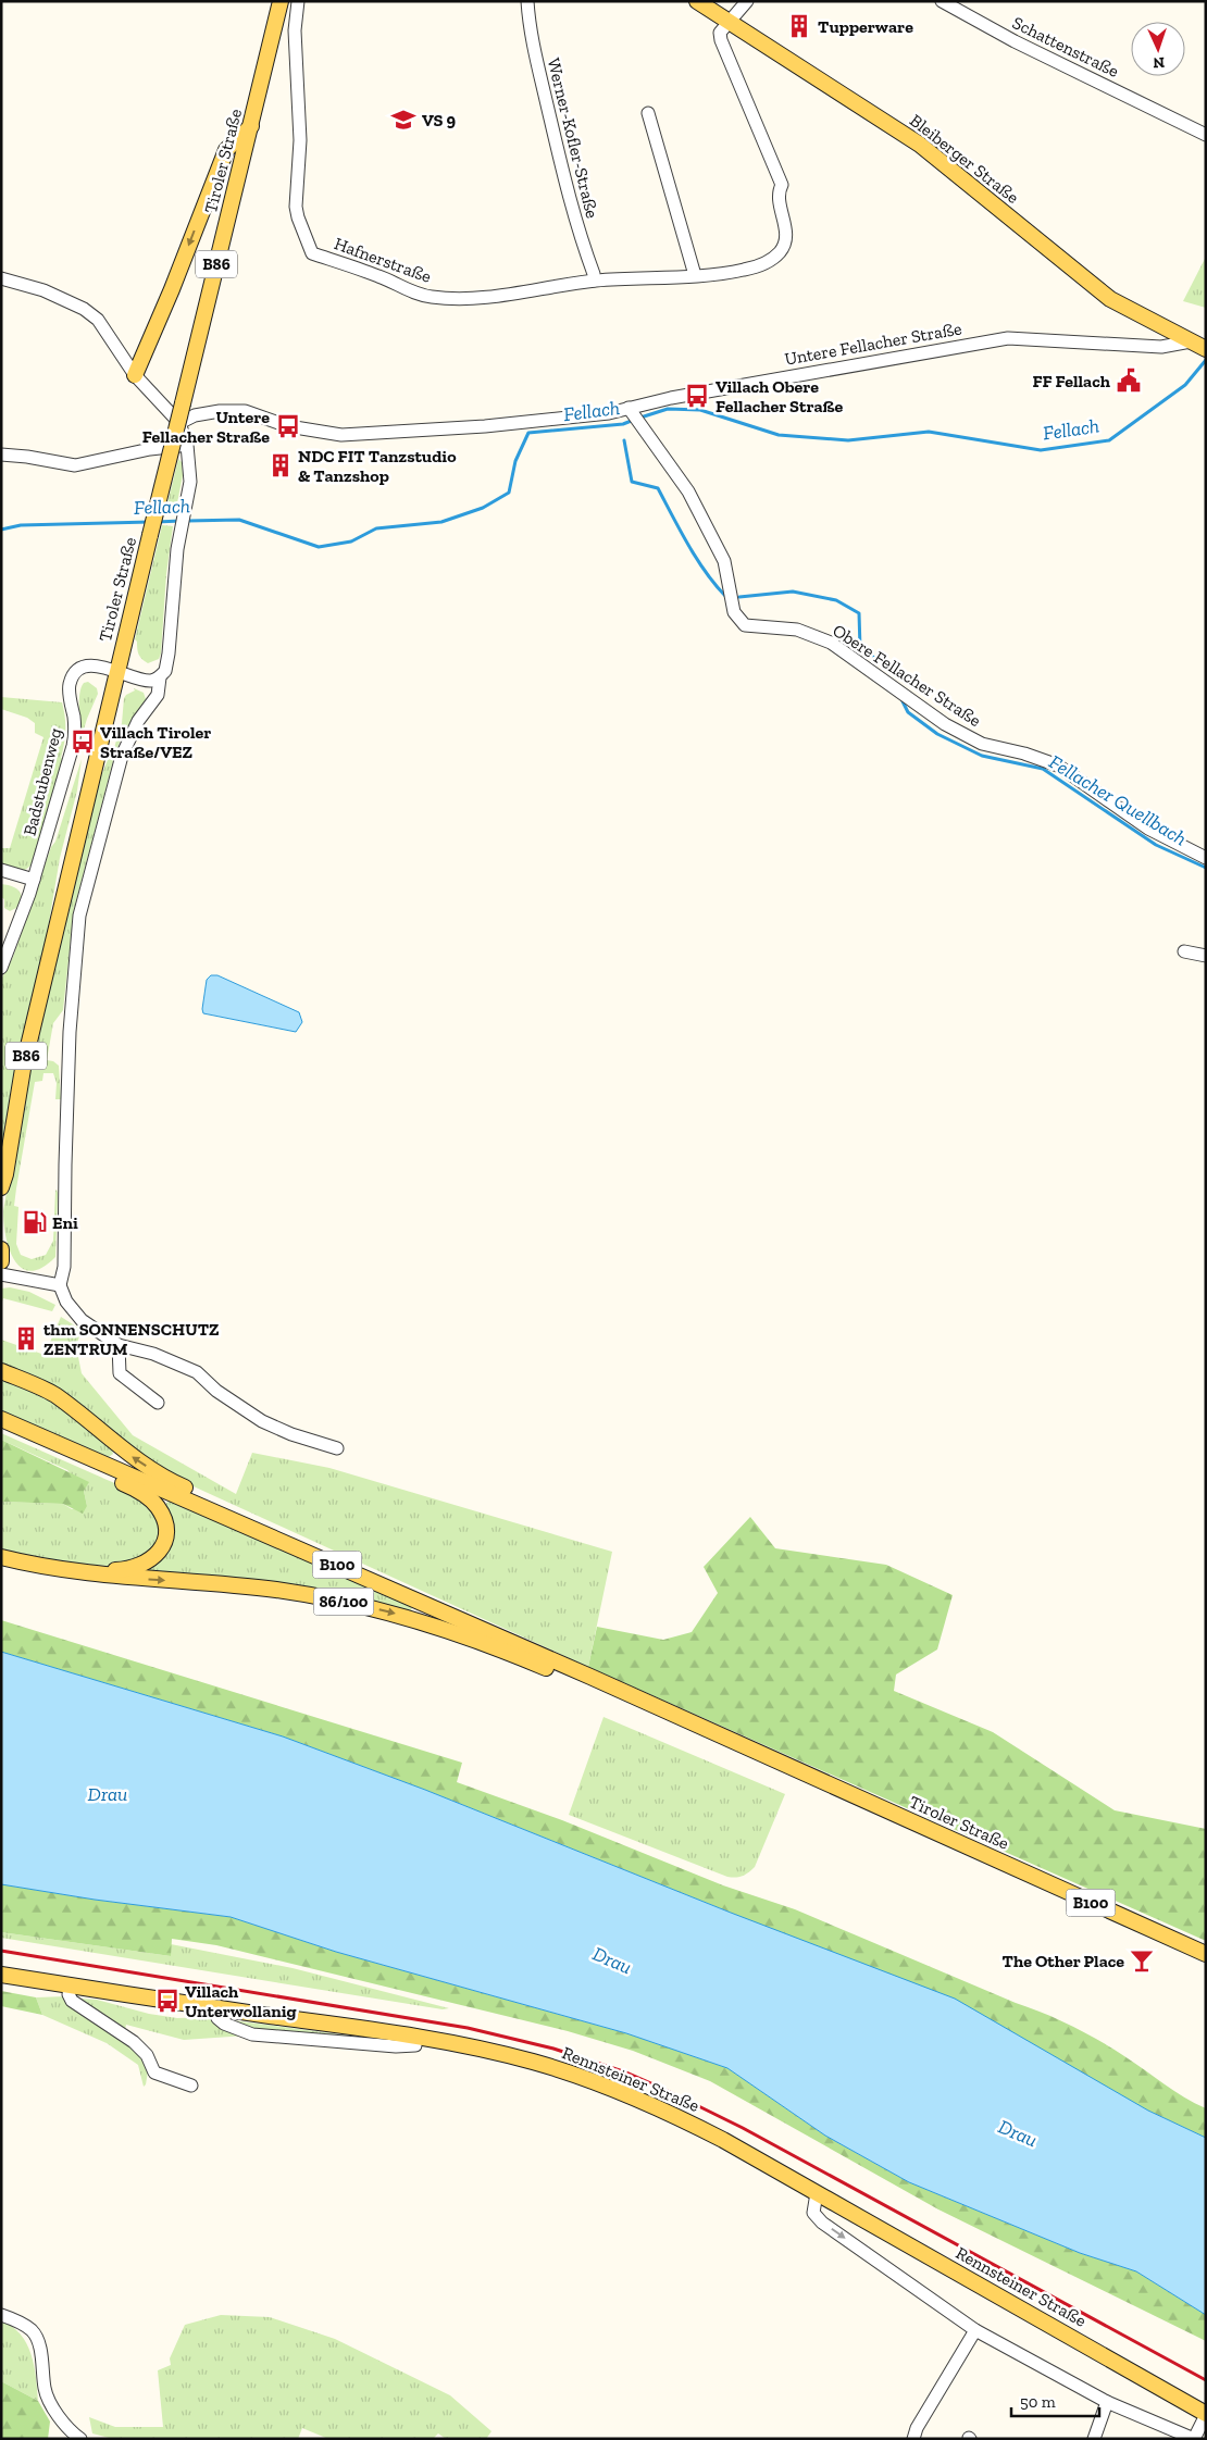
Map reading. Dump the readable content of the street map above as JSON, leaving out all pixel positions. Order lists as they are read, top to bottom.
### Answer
{
  "streets": {
    "main road": [
      "Bleiberger Straße",
      "Tiroler Straße",
      "B86",
      "B100",
      "86/100",
      "Rennsteiner Straße"
    ],
    "street": [
      "Schattenstraße",
      "Werner-Kofler-Straße",
      "Hafnerstraße",
      "Untere Fellacher Straße",
      "Obere Fellacher Straße",
      "Badstubenweg"
    ]
  },
  "crossings": [
    ["Werner-Kofler-Straße", "Hafnerstraße"],
    ["Bleiberger Straße", "Hafnerstraße"],
    ["Bleiberger Straße", "Untere Fellacher Straße"],
    ["Tiroler Straße", "Badstubenweg"],
    ["Tiroler Straße", "B100"],
    ["Tiroler Straße", "86/100"],
    ["Untere Fellacher Straße", "Obere Fellacher Straße"],
    ["B100", "86/100"]
  ],
  "water": ["Fellach", "Fellacher Quellbach", "Drau"],
  "places": {
    "building": ["Tupperware", "NDC FIT Tanzstudio & Tanzshop", "thm SONNENSCHUTZ ZENTRUM"],
    "school or university": ["VS 9"],
    "public building": ["FF Fellach"],
    "bus stop": [
      "Villach Obere Fellacher Straße",
      "Untere Fellacher Straße",
      "Villach Tiroler Straße/VEZ",
      "Villach Unterwollanig"
    ],
    "fuel station": ["Eni"],
    "bar": ["The Other Place"]
  },
  "scale_bar": "50 m",
  "north": "bottom"
}
